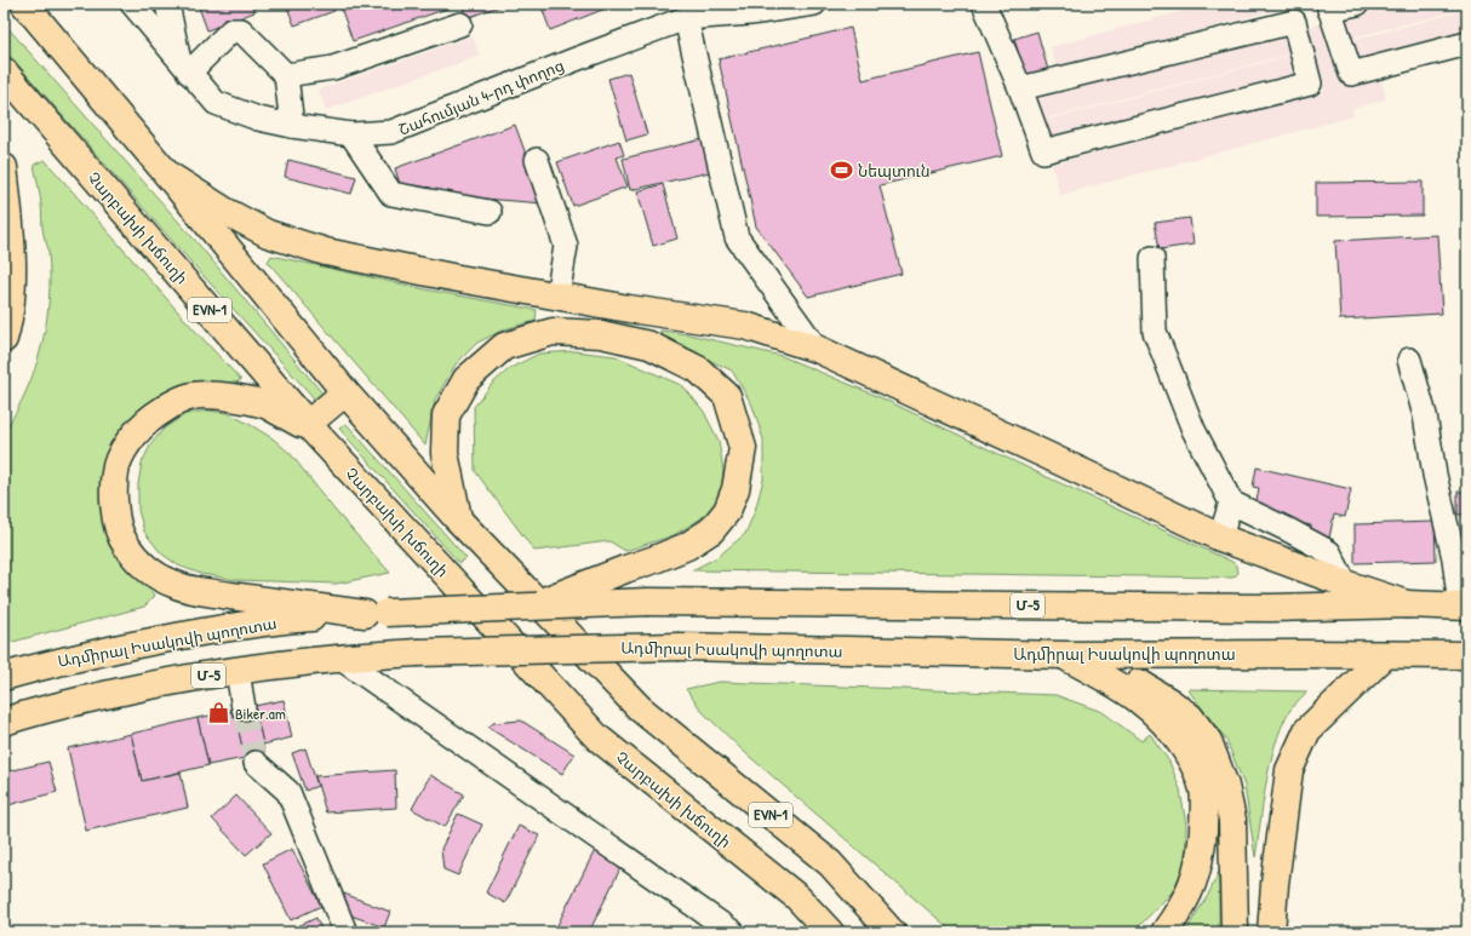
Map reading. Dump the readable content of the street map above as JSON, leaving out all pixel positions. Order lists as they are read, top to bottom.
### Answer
{
  "streets": {
    "highway": [
      "Չարբախի խճուղի",
      "EVN-1",
      "Մ-5",
      "Ադմիրալ Իսակովի պողոտա"
    ],
    "street": ["Շահումյան 4-րդ փողոց"]
  },
  "places": {
    "sports": ["Նեպտուն"],
    "shop": ["Biker.am"]
  }
}
